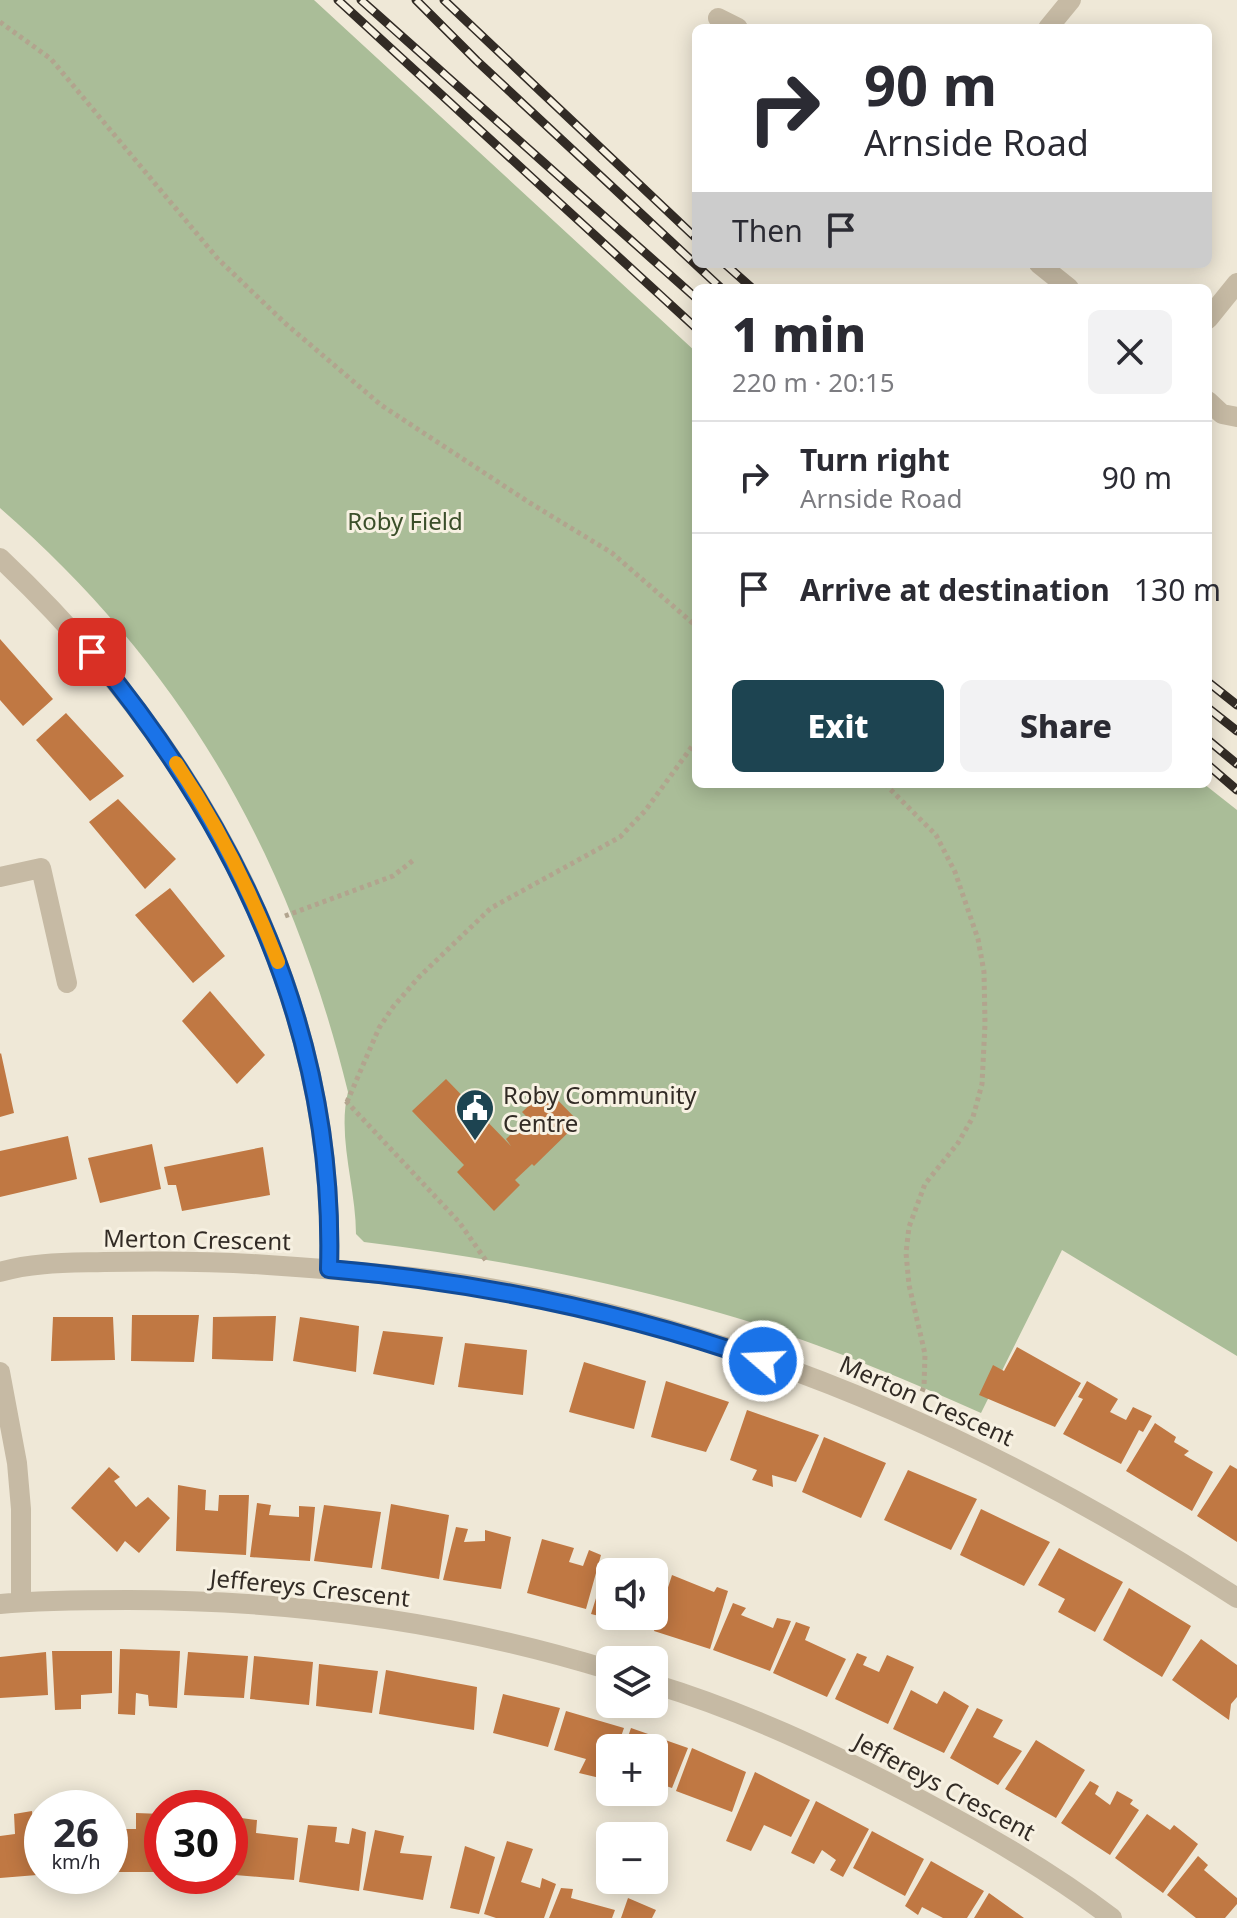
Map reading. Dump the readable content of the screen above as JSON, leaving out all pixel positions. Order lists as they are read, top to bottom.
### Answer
{
  "streets": {
    "street": ["Merton Crescent", "Jeffereys Crescent"]
  },
  "parks": ["Roby Field"],
  "places": {
    "public building": ["Roby Community Centre"]
  },
  "page": {
    "turn": ["90 m", "Arnside Road"],
    "then": "Then",
    "heading": ["1 min", "220 m · 20:15"],
    "list": [
      {
        "name": "Turn right",
        "note": "Arnside Road",
        "value": "90 m"
      },
      {
        "name": "Arrive at destination",
        "value": "130 m"
      }
    ],
    "buttons": ["Exit", "Share"],
    "map_buttons": ["+", "−"],
    "speed": "26 km/h",
    "limit": "30"
  }
}
